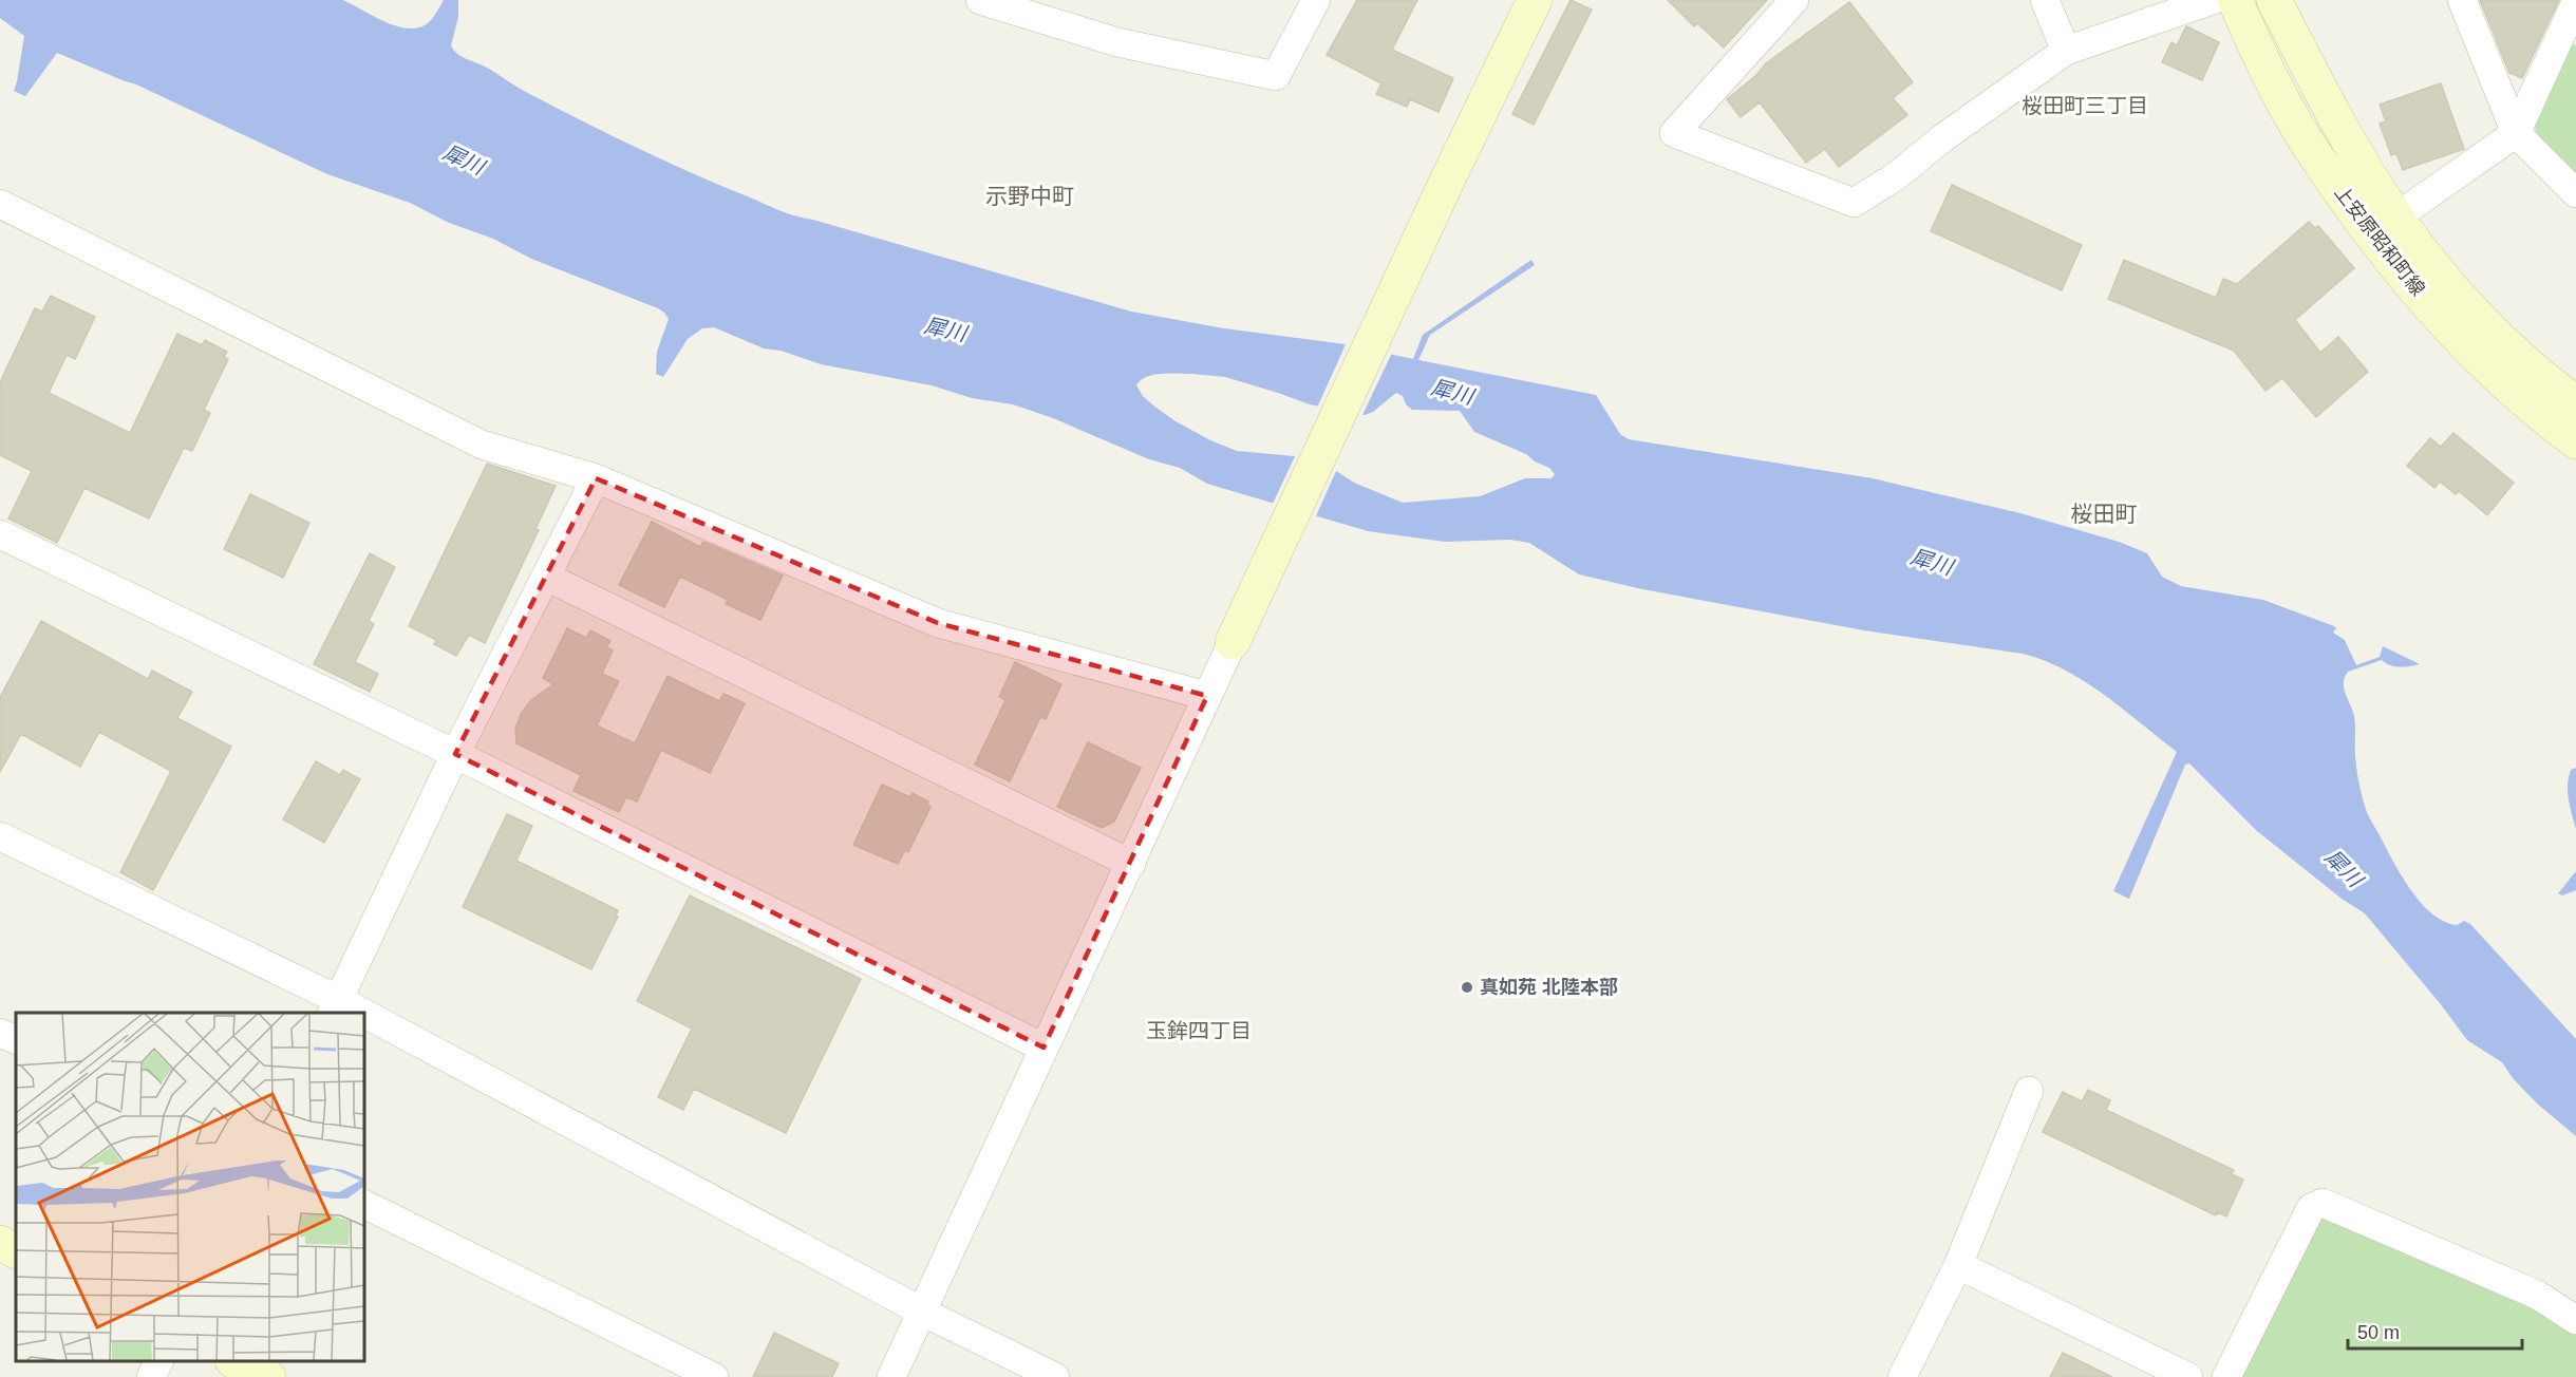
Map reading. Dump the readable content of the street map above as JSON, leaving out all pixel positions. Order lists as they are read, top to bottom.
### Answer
{
  "streets": {
    "main road": ["上安原昭和町線"]
  },
  "districts": [
    "桜田町三丁目",
    "示野中町",
    "桜田町",
    "玉鉾四丁目"
  ],
  "water": ["犀川"],
  "places": ["真如苑 北陸本部"],
  "scale_bar": "50 m"
}
